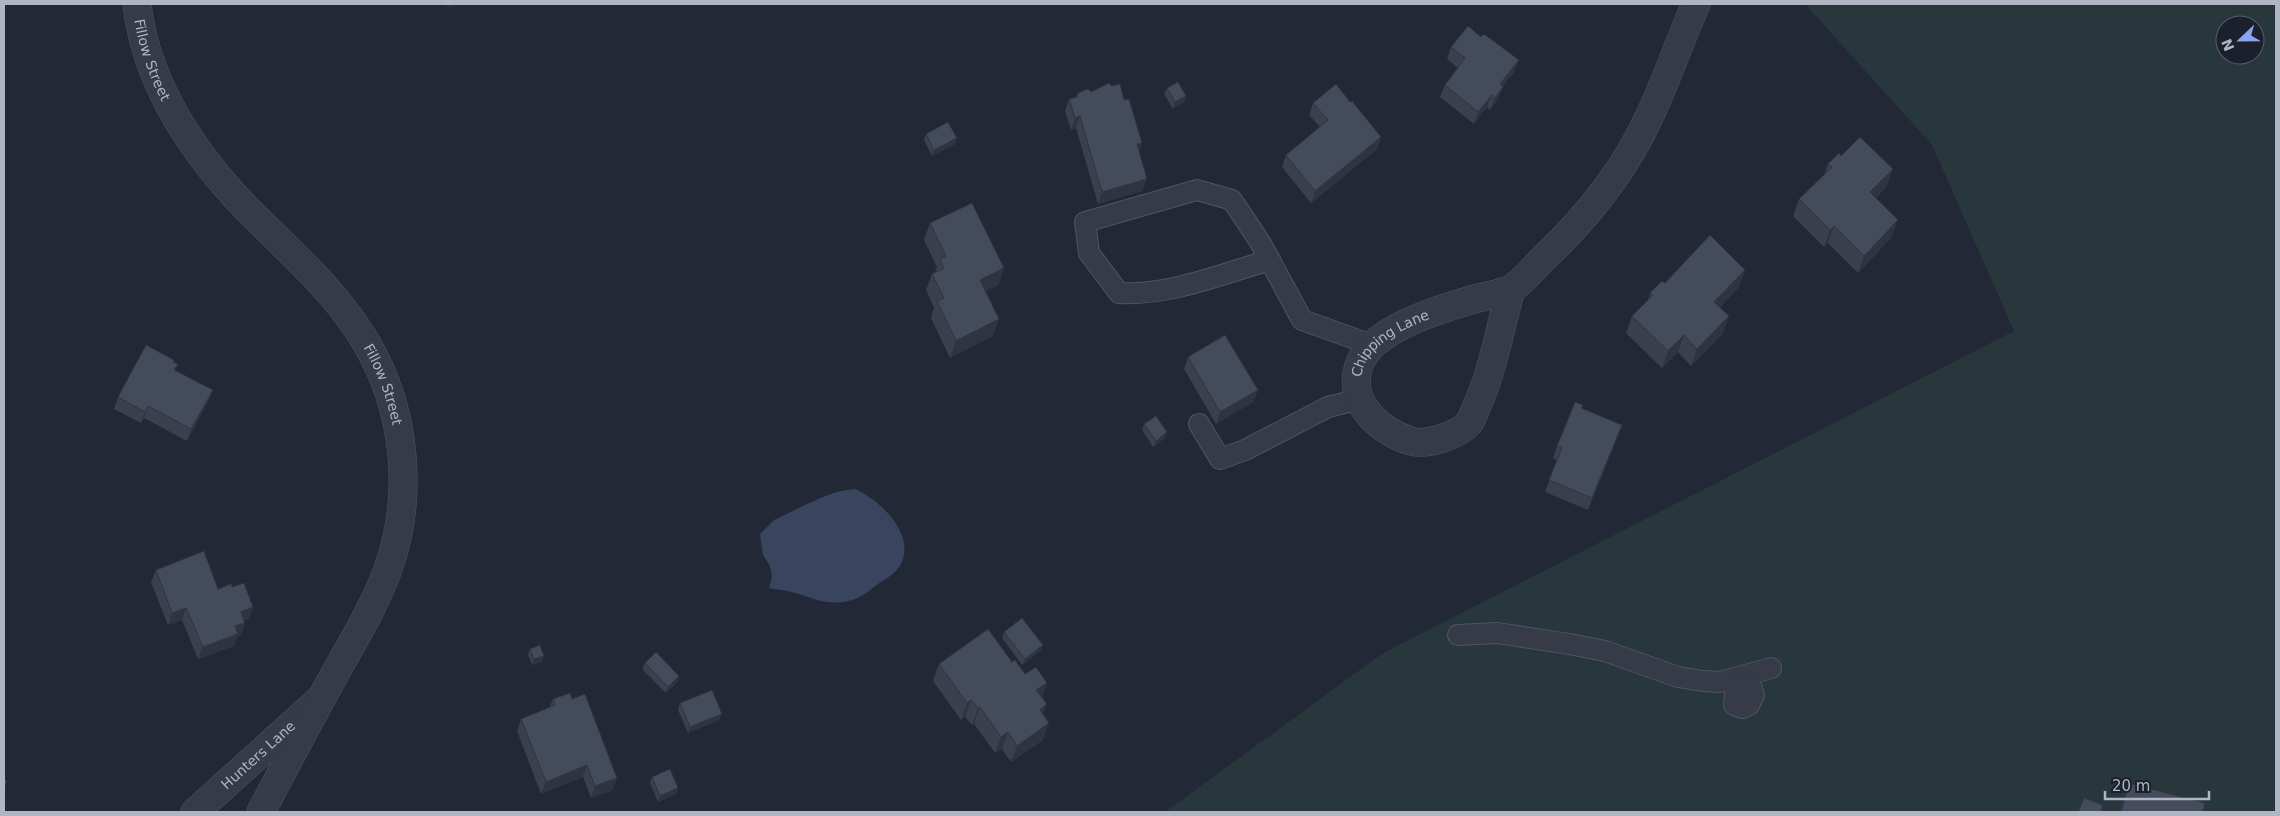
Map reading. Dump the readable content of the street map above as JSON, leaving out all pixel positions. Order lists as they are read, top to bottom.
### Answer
{
  "streets": {
    "street": ["Fillow Street", "Chipping Lane", "Hunters Lane"]
  },
  "crossings": [
    ["Fillow Street", "Hunters Lane"]
  ],
  "scale_bar": "20 m",
  "north": "left"
}
